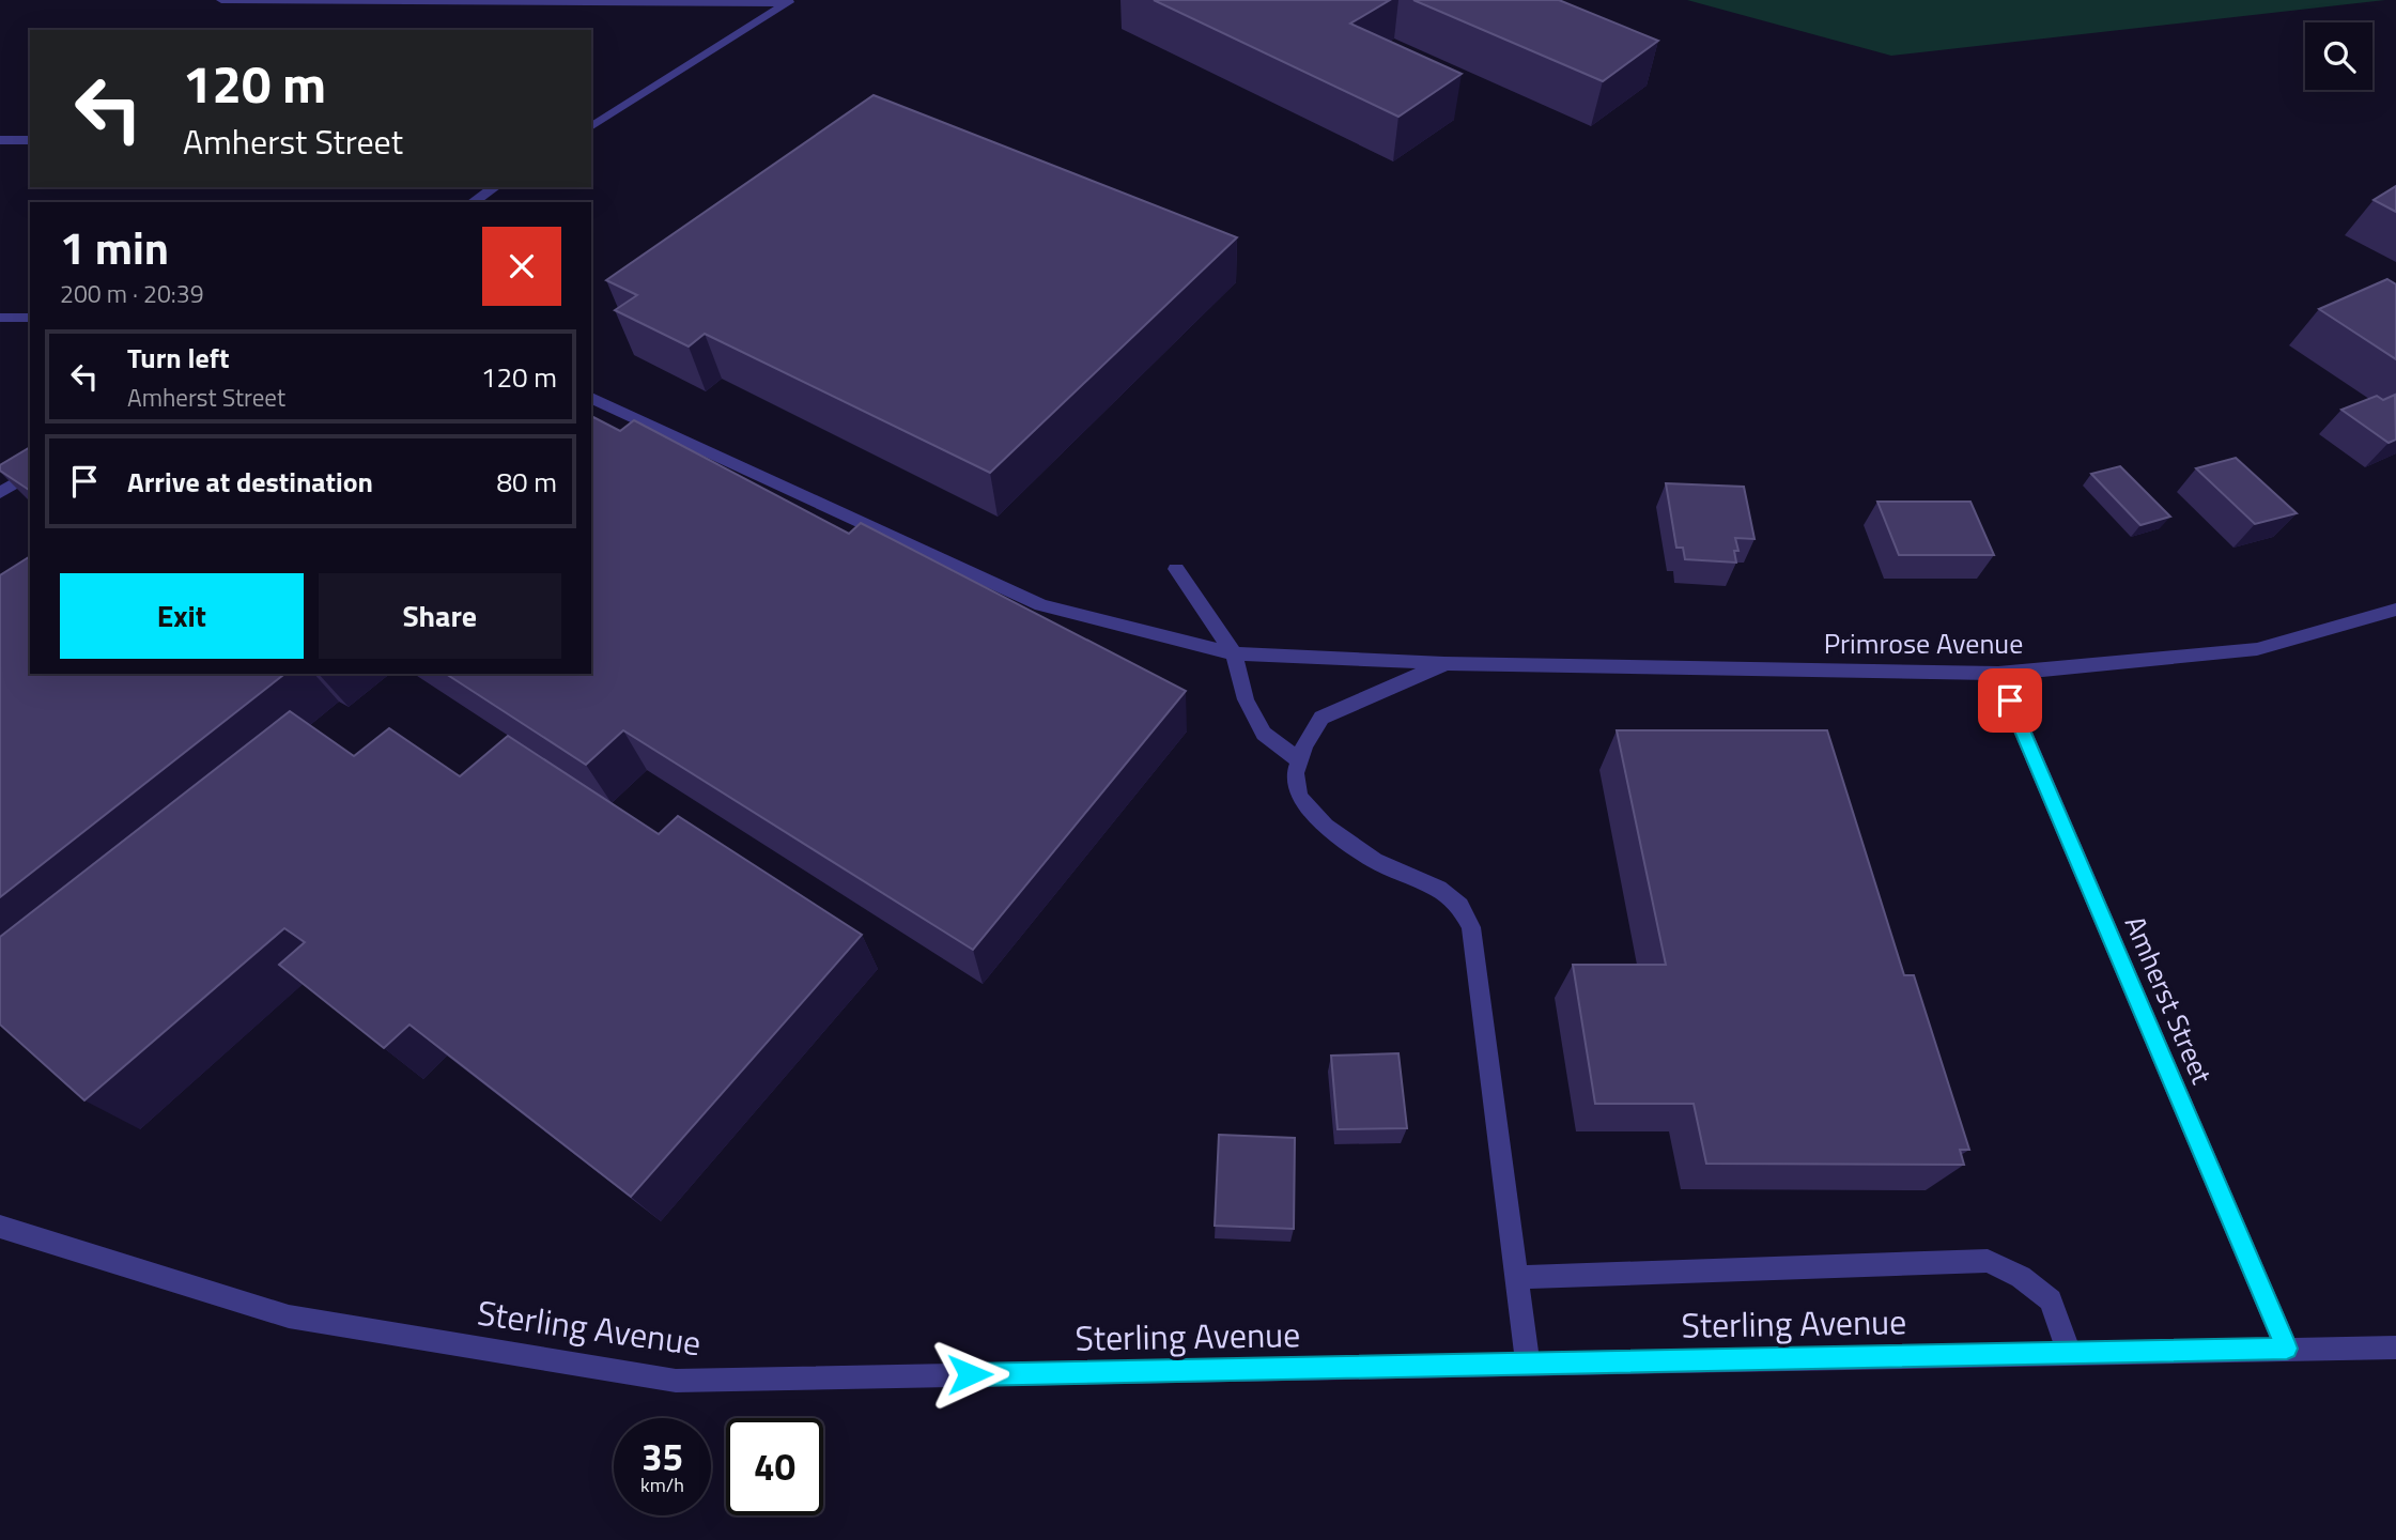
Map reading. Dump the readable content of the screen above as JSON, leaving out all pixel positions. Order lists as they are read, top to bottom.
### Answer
{
  "streets": {
    "street": ["Primrose Avenue", "Amherst Street", "Sterling Avenue"]
  },
  "crossings": [
    ["Primrose Avenue", "Amherst Street"],
    ["Amherst Street", "Sterling Avenue"]
  ],
  "page": {
    "turn": ["120 m", "Amherst Street"],
    "heading": ["1 min", "200 m · 20:39"],
    "list": [
      {
        "name": "Turn left",
        "note": "Amherst Street",
        "value": "120 m"
      },
      {
        "name": "Arrive at destination",
        "value": "80 m"
      }
    ],
    "buttons": ["Exit", "Share"],
    "speed": "35 km/h",
    "limit": "40"
  }
}
